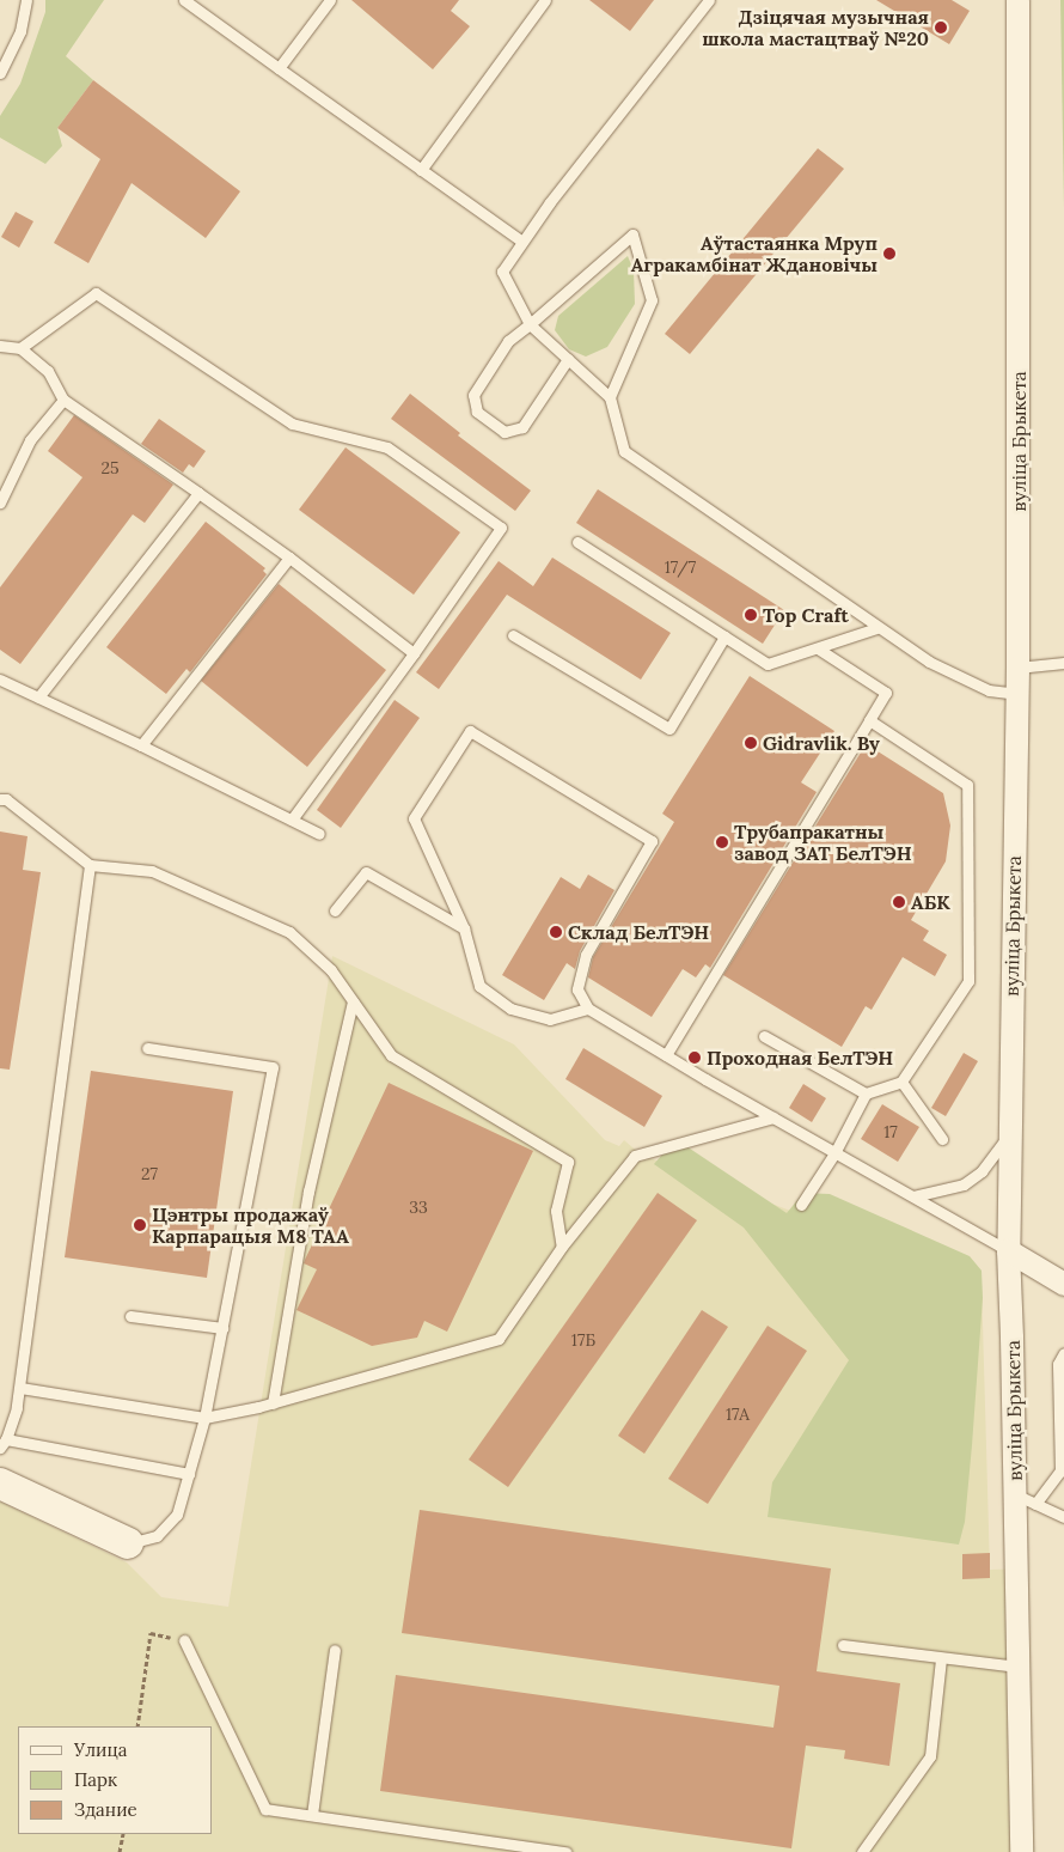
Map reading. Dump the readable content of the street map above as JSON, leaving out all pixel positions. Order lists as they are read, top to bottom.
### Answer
{
  "streets": {
    "street": ["вуліца Брыкета"]
  },
  "places": [
    "Дзіцячая музычная школа мастацтваў №20",
    "Аўтастаянка Мруп Агракамбінат Ждановічы",
    "Top Craft",
    "Gidravlik. By",
    "Трубапракатны завод ЗАТ БелТЭН",
    "АБК",
    "Склад БелТЭН",
    "Проходная БелТЭН",
    "Цэнтры продажаў Карпарацыя М8 ТАА"
  ],
  "house_numbers": [
    "25",
    "17/7",
    "17",
    "27",
    "33",
    "17Б",
    "17А"
  ],
  "legend": ["Улица", "Парк", "Здание"]
}
